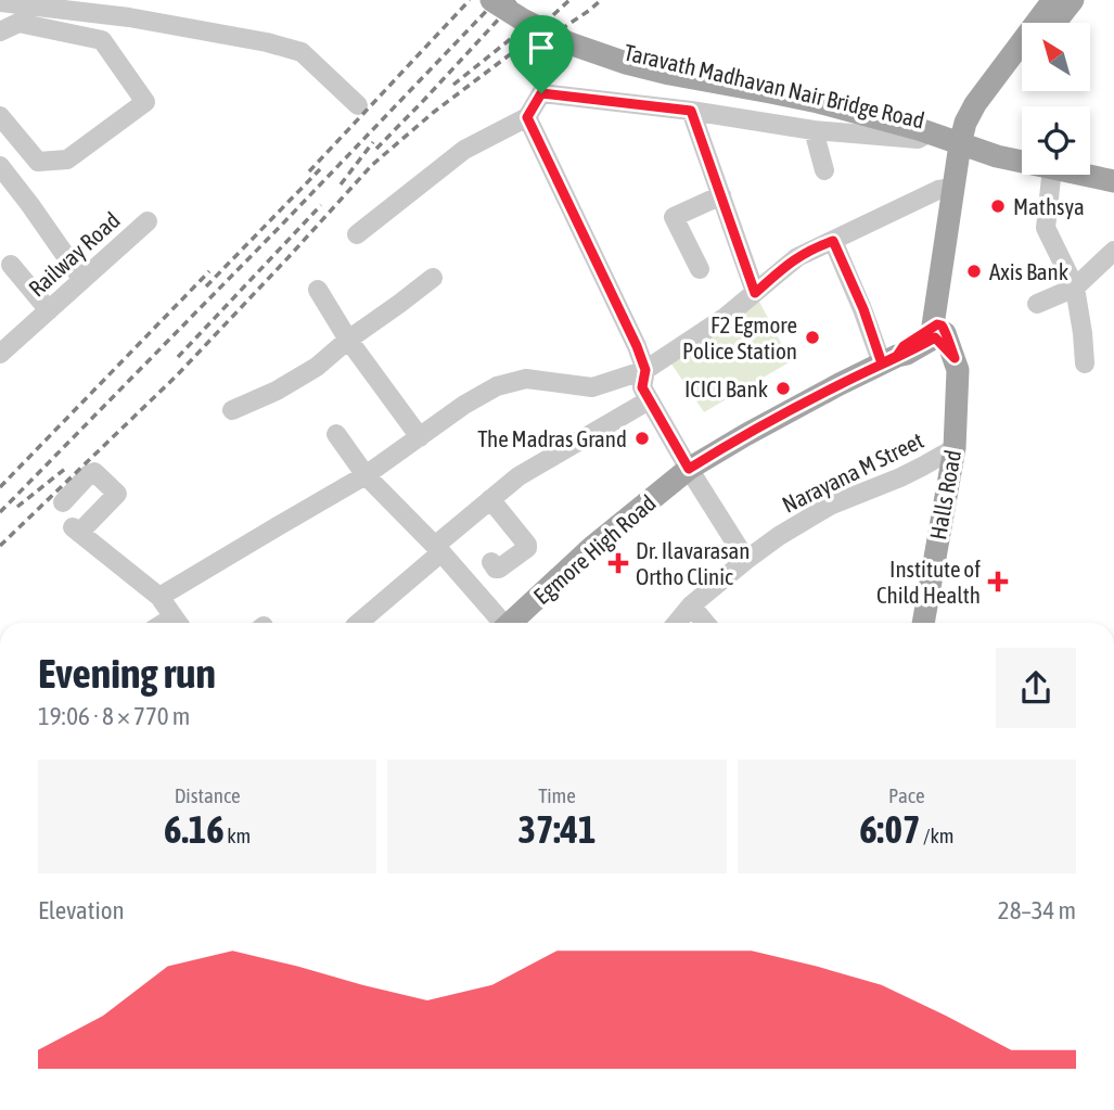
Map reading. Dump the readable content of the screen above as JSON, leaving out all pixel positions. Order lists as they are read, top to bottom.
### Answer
{
  "streets": {
    "main road": ["Taravath Madhavan Nair Bridge Road", "Halls Road", "Egmore High Road"],
    "street": ["Railway Road", "Narayana M Street"]
  },
  "crossings": [
    ["Narayana M Street", "Halls Road"],
    ["Halls Road", "Egmore High Road"]
  ],
  "places": {
    "other": [
      "Mathsya",
      "Axis Bank",
      "F2 Egmore Police Station",
      "ICICI Bank",
      "The Madras Grand"
    ],
    "health": ["Dr. Ilavarasan Ortho Clinic", "Institute of Child Health"]
  },
  "north": "top left",
  "page": {
    "heading": ["Evening run", "19:06 · 8 × 770 m"],
    "stats": [
      ["Distance", "6.16 km"],
      ["Time", "37:41"],
      ["Pace", "6:07 /km"]
    ],
    "chart": ["Elevation", "28–34 m"]
  }
}
